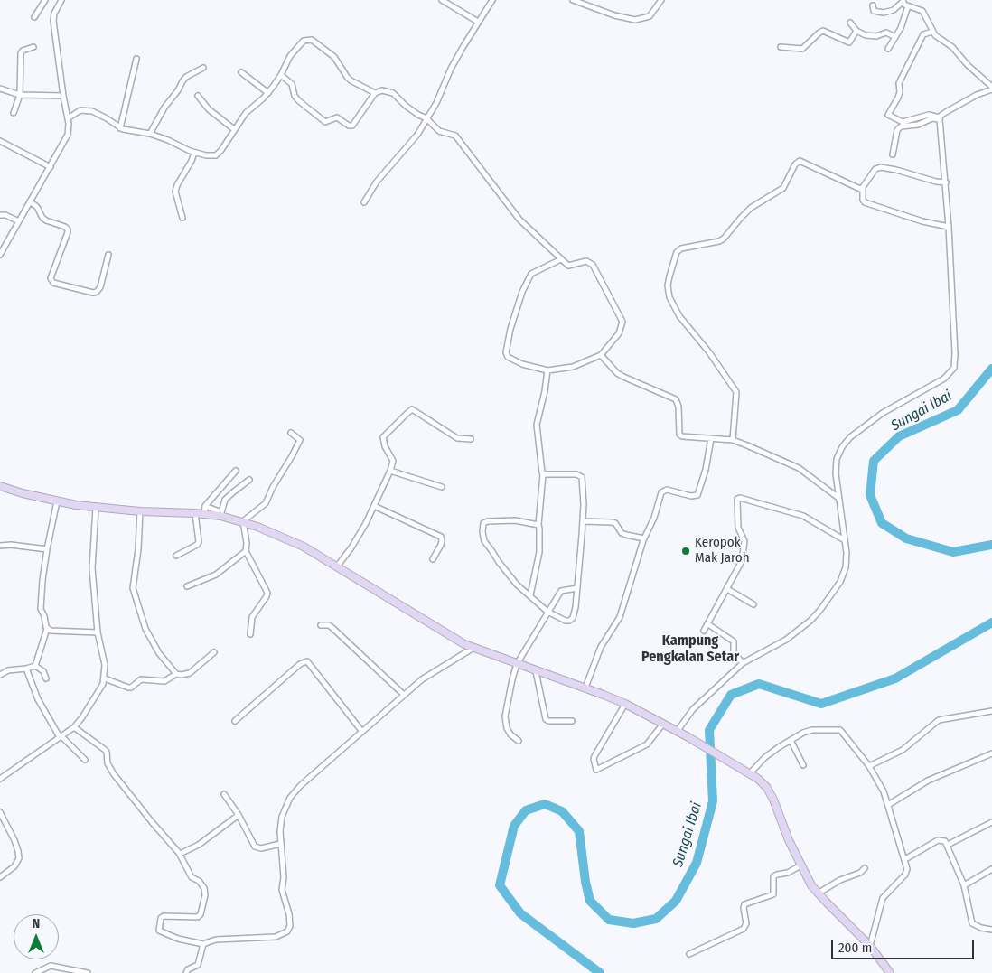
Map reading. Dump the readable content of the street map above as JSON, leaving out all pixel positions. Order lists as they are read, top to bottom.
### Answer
{
  "districts": ["Kampung Pengkalan Setar"],
  "water": ["Sungai Ibai"],
  "places": ["Keropok Mak Jaroh"],
  "scale_bar": "200 m",
  "north": "top"
}
